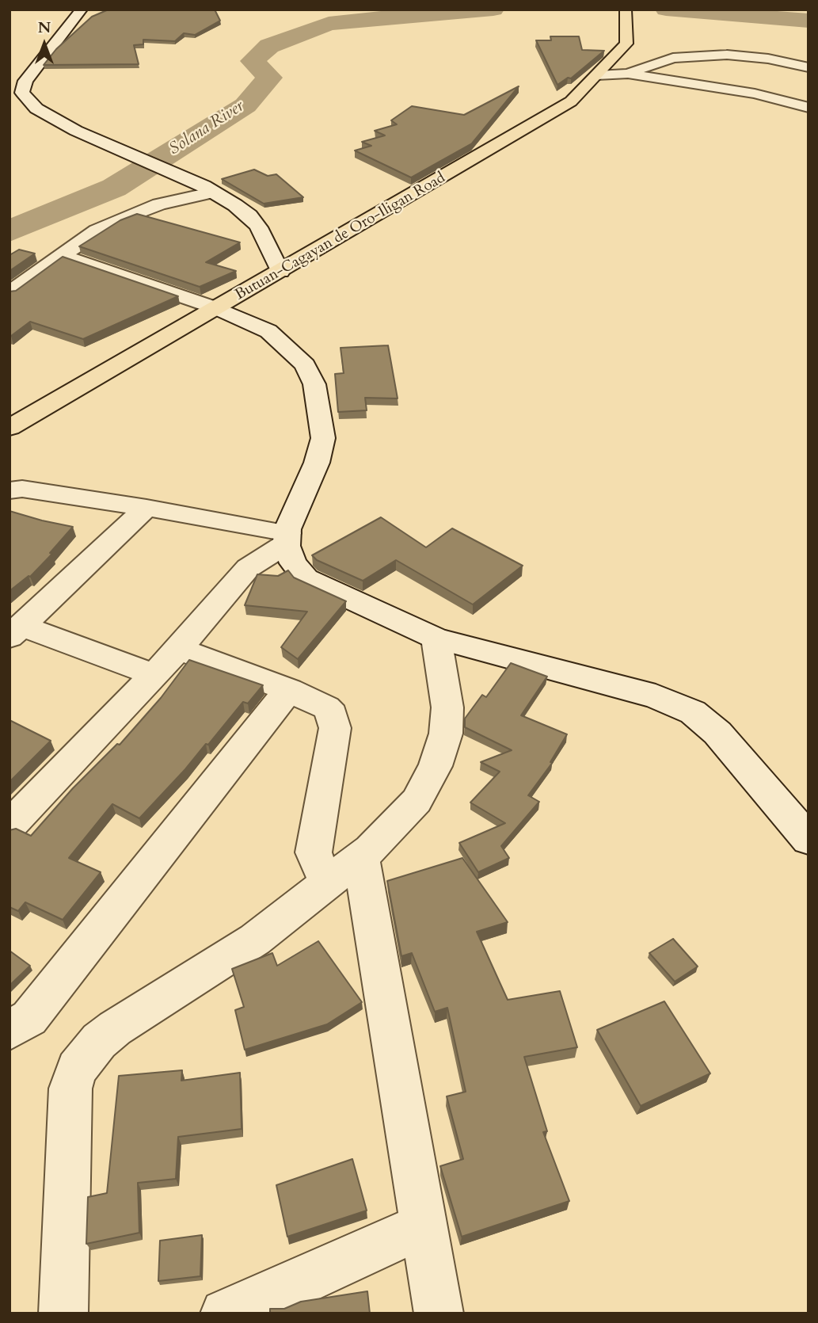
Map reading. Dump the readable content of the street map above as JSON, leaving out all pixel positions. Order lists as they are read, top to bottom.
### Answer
{
  "streets": {
    "highway": ["Butuan-Cagayan de Oro-Iligan Road"]
  },
  "water": ["Solana River"],
  "north": "top"
}
